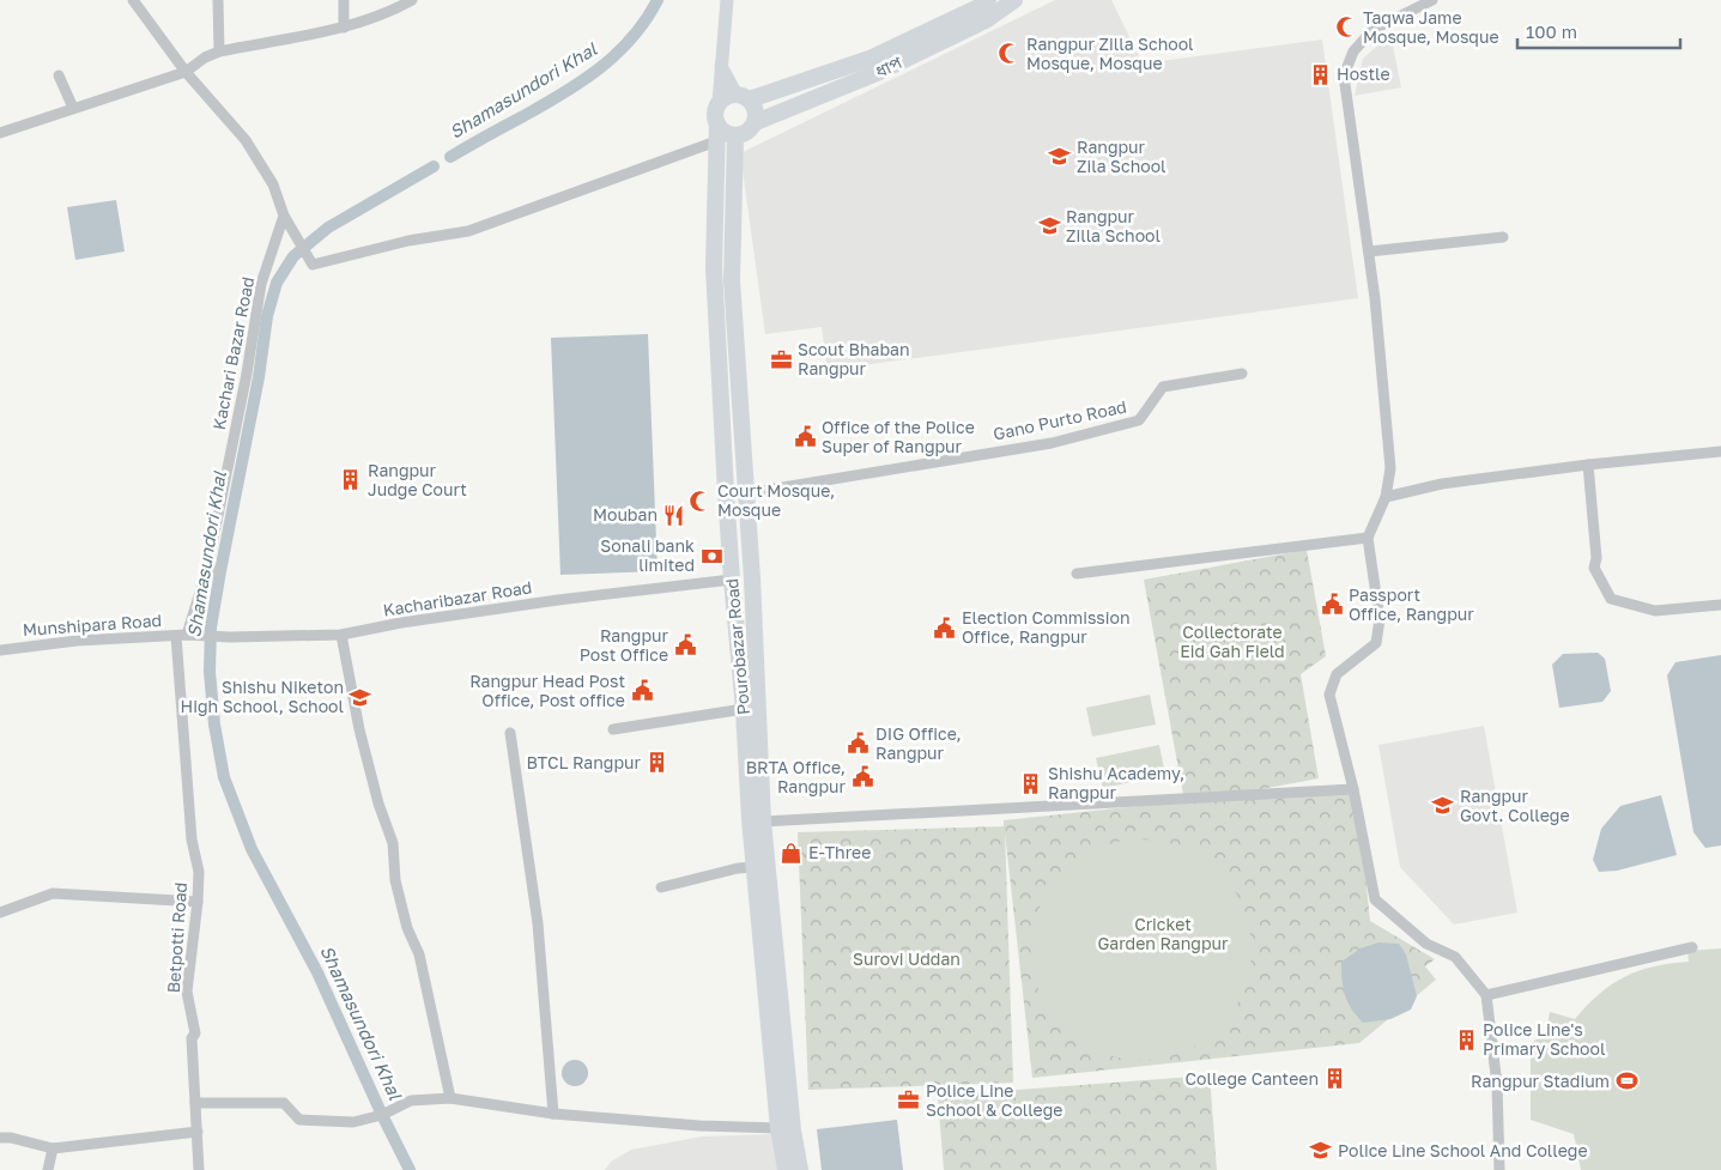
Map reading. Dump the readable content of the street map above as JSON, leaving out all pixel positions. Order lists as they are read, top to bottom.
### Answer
{
  "streets": {
    "highway": ["ধাপ", "Pourobazar Road"],
    "street": [
      "Kachari Bazar Road",
      "Gano Purto Road",
      "Kacharibazar Road",
      "Munshipara Road",
      "Betpotti Road"
    ]
  },
  "crossings": [
    ["ধাপ", "Pourobazar Road"],
    ["Kachari Bazar Road", "Kacharibazar Road"],
    ["Kachari Bazar Road", "Munshipara Road"],
    ["Kachari Bazar Road", "Betpotti Road"],
    ["Gano Purto Road", "Pourobazar Road"],
    ["Kacharibazar Road", "Munshipara Road"],
    ["Kacharibazar Road", "Pourobazar Road"],
    ["Kacharibazar Road", "Betpotti Road"],
    ["Munshipara Road", "Betpotti Road"]
  ],
  "water": ["Shamasundori Khal"],
  "parks": ["Collectorate Eid Gah Field", "Cricket Garden Rangpur", "Surovi Uddan"],
  "places": {
    "mosque": ["Taqwa Jame Mosque, Mosque", "Rangpur Zilla School Mosque, Mosque", "Court Mosque, Mosque"],
    "building": [
      "Hostle",
      "Rangpur Judge Court",
      "BTCL Rangpur",
      "Shishu Academy, Rangpur",
      "Police Line's Primary School",
      "College Canteen"
    ],
    "school or university": [
      "Rangpur Zila School",
      "Rangpur Zilla School",
      "Shishu Niketon High School, School",
      "Rangpur Govt. College",
      "Police Line School And College"
    ],
    "office": ["Scout Bhaban Rangpur", "Police Line School & College"],
    "public building": [
      "Office of the Police Super of Rangpur",
      "Passport Office, Rangpur",
      "Election Commission Office, Rangpur",
      "Rangpur Post Office",
      "Rangpur Head Post Office, Post office",
      "DIG Office, Rangpur",
      "BRTA Office, Rangpur"
    ],
    "restaurant": ["Mouban"],
    "bank": ["Sonali bank limited"],
    "shop": ["E-Three"],
    "sports": ["Rangpur Stadium"]
  },
  "scale_bar": "100 m"
}
